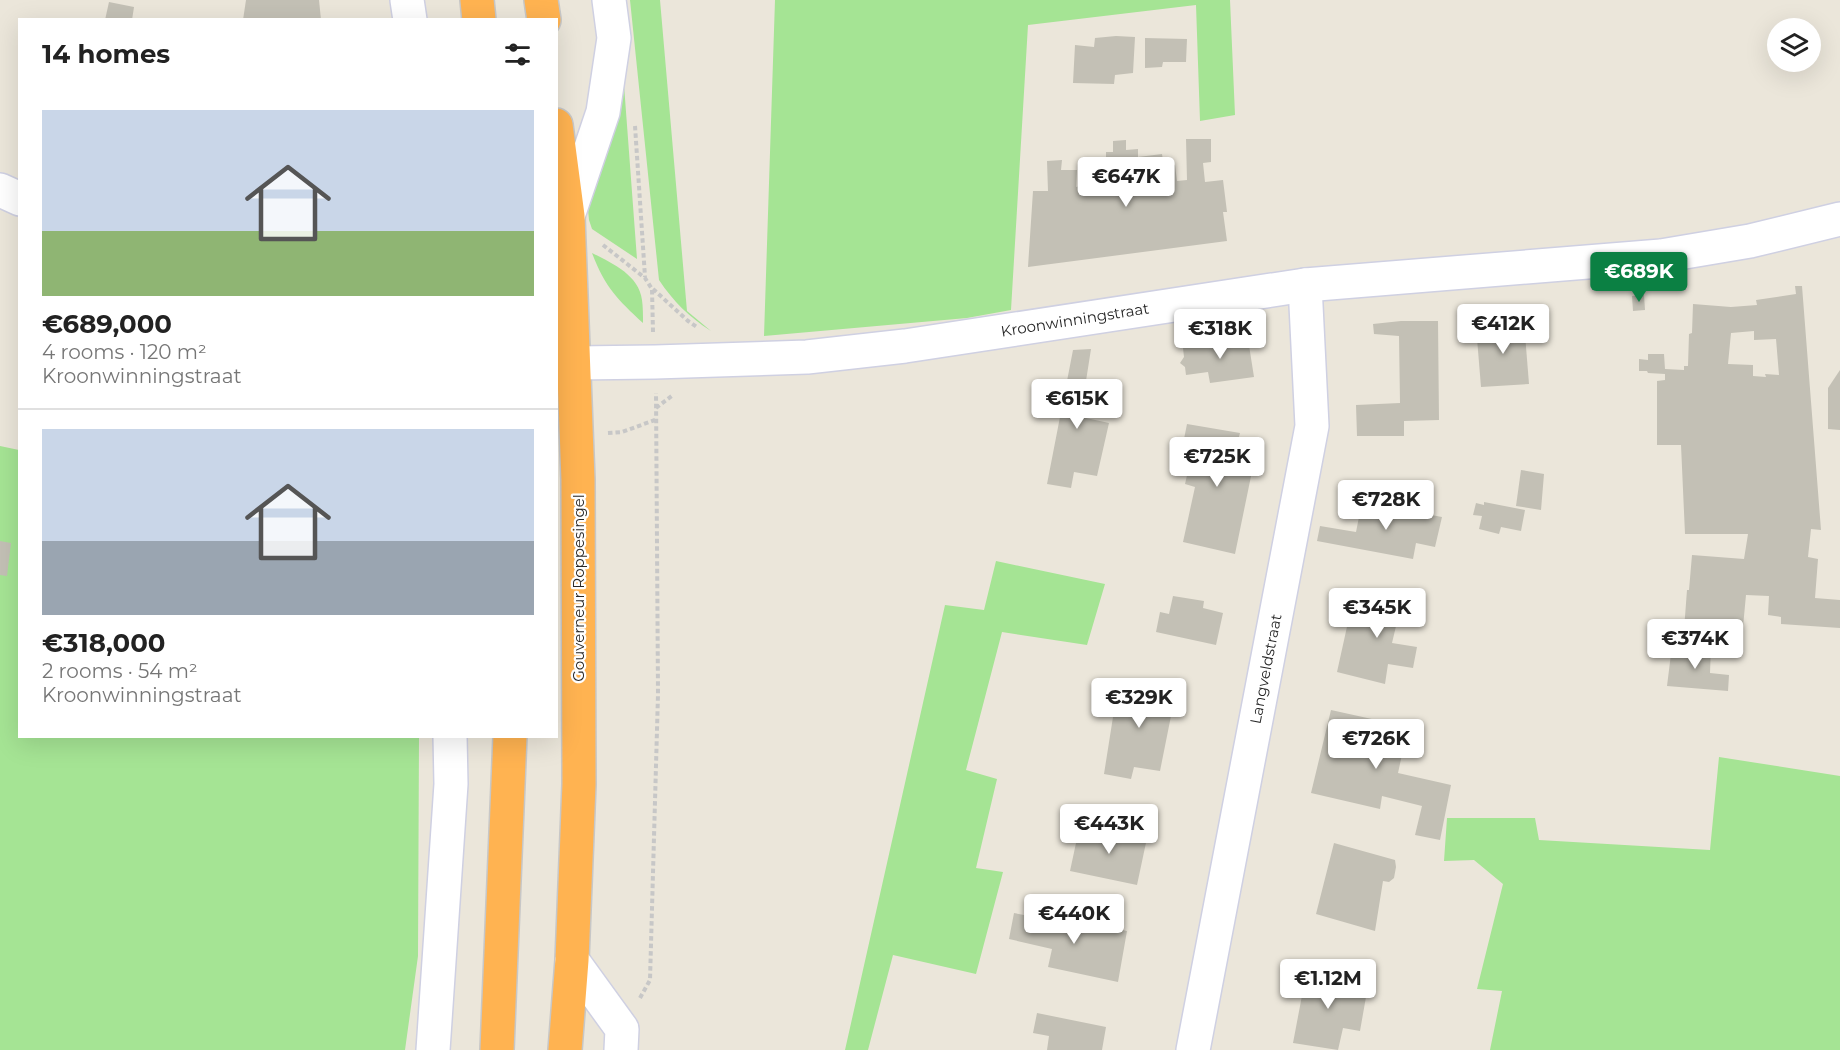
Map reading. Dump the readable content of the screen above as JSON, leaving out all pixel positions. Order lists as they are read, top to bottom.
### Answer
{
  "streets": {
    "highway": ["Gouverneur Roppesingel"],
    "street": ["Kroonwinningstraat", "Langveldstraat"]
  },
  "crossings": [
    ["Kroonwinningstraat", "Gouverneur Roppesingel"],
    ["Kroonwinningstraat", "Langveldstraat"]
  ],
  "page": {
    "heading": "14 homes",
    "list": [
      {
        "name": "€689,000",
        "note": "4 rooms · 120 m² · Kroonwinningstraat"
      },
      {
        "name": "€318,000",
        "note": "2 rooms · 54 m² · Kroonwinningstraat"
      }
    ],
    "price": [
      "€647K",
      "€689K",
      "€412K",
      "€318K",
      "€615K",
      "€725K",
      "€728K",
      "€345K",
      "€374K",
      "€329K",
      "€726K",
      "€443K",
      "€440K",
      "€1.12M"
    ]
  }
}
